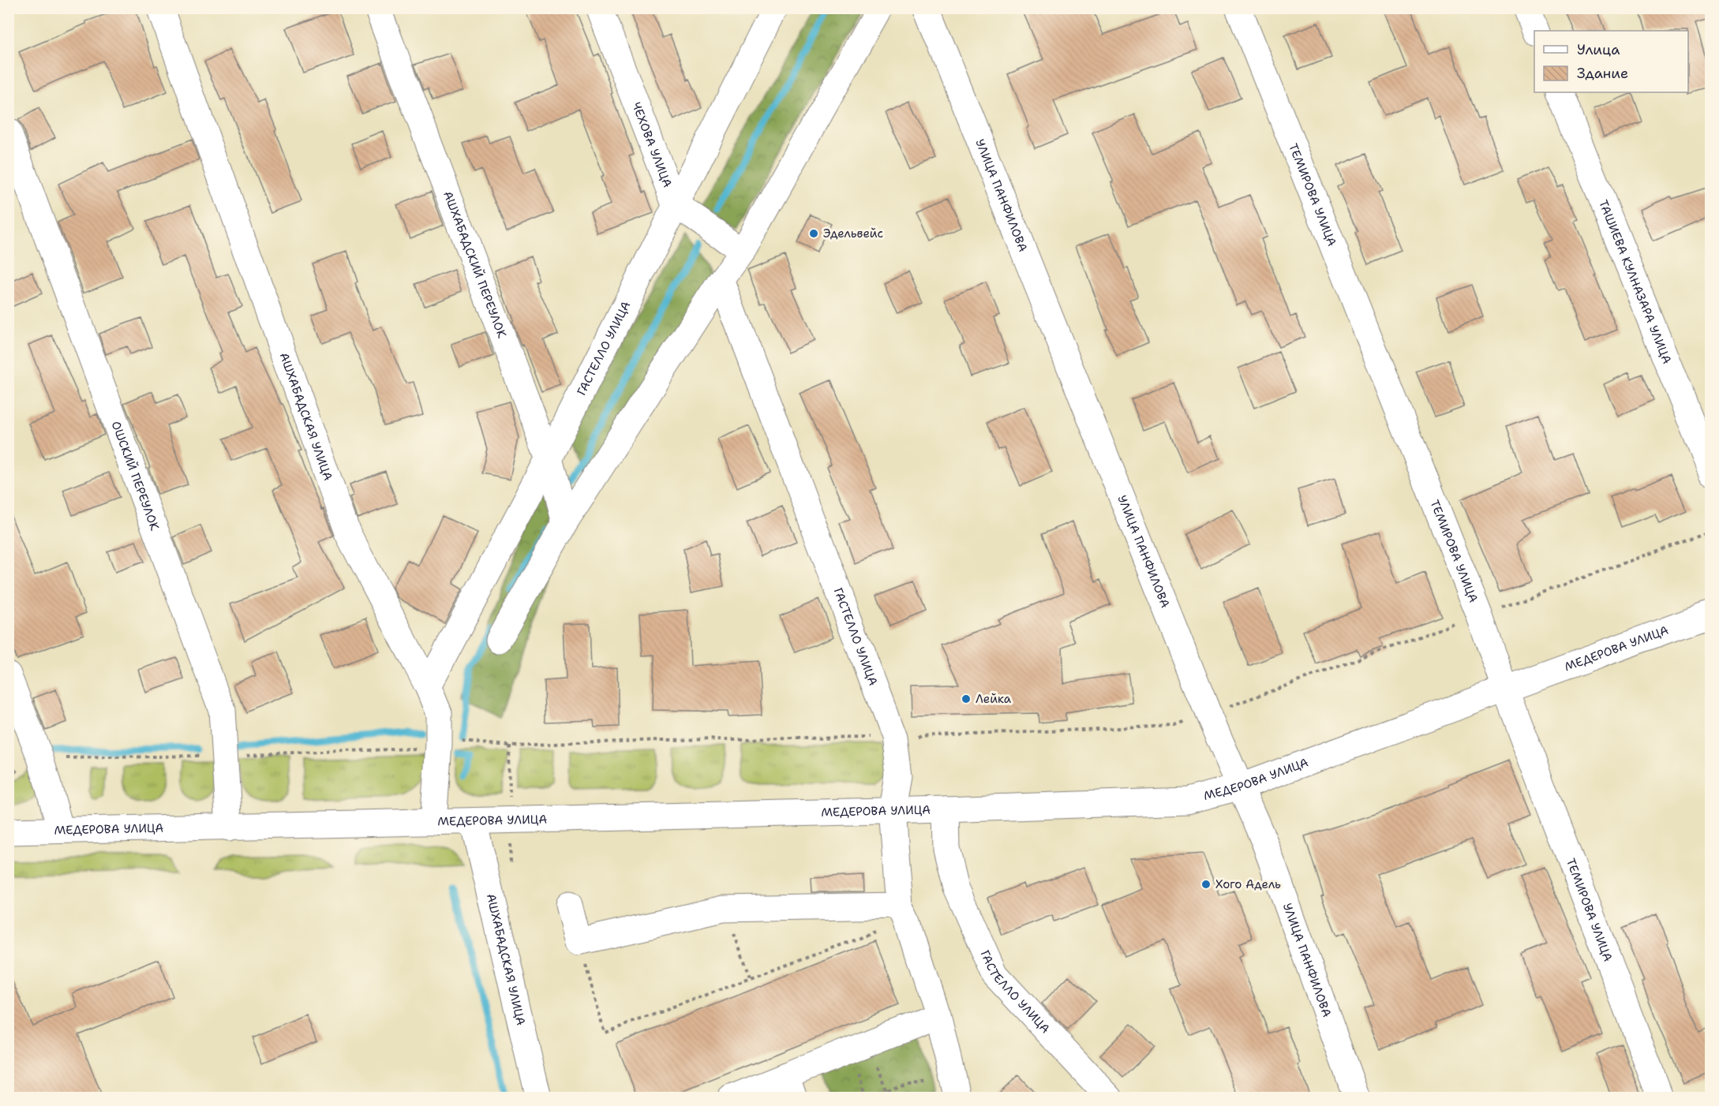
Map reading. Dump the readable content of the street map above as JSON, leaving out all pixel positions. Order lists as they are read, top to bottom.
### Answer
{
  "streets": {
    "street": [
      "ЧЕХОВА УЛИЦА",
      "ТЕМИРОВА УЛИЦА",
      "УЛИЦА ПАНФИЛОВА",
      "АШХАБАДСКИЙ ПЕРЕУЛОК",
      "ТАШИЕВА КУЛНАЗАРА УЛИЦА",
      "ГАСТЕЛЛО УЛИЦА",
      "АШХАБАДСКАЯ УЛИЦА",
      "ОШСКИЙ ПЕРЕУЛОК",
      "МЕДЕРОВА УЛИЦА"
    ]
  },
  "crossings": [
    ["ЧЕХОВА УЛИЦА", "ГАСТЕЛЛО УЛИЦА"],
    ["ТЕМИРОВА УЛИЦА", "МЕДЕРОВА УЛИЦА"],
    ["УЛИЦА ПАНФИЛОВА", "МЕДЕРОВА УЛИЦА"],
    ["АШХАБАДСКИЙ ПЕРЕУЛОК", "ГАСТЕЛЛО УЛИЦА"],
    ["ГАСТЕЛЛО УЛИЦА", "АШХАБАДСКАЯ УЛИЦА"],
    ["ГАСТЕЛЛО УЛИЦА", "МЕДЕРОВА УЛИЦА"],
    ["АШХАБАДСКАЯ УЛИЦА", "МЕДЕРОВА УЛИЦА"],
    ["ОШСКИЙ ПЕРЕУЛОК", "МЕДЕРОВА УЛИЦА"]
  ],
  "places": ["Эдельвейс", "Лейка", "Хого Адель"],
  "legend": ["Улица", "Здание"]
}
